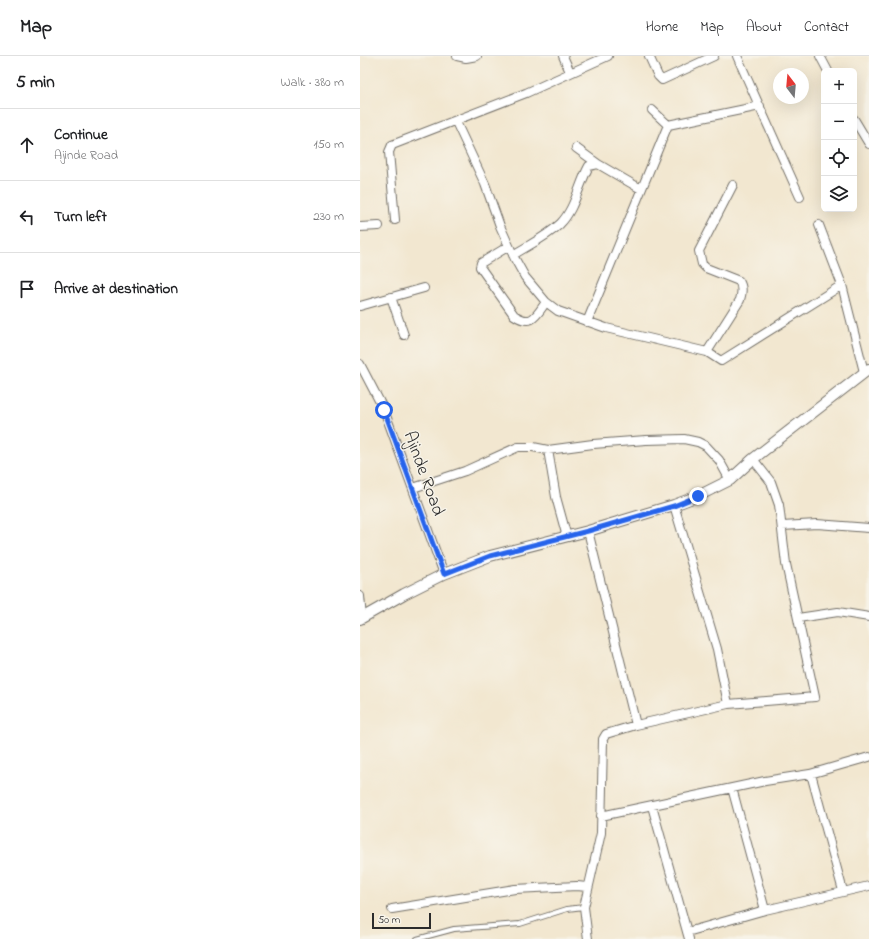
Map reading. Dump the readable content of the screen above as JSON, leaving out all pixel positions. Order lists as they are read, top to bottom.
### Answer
{
  "streets": {
    "street": ["Ajinde Road"]
  },
  "scale_bar": "50 m",
  "north": "top",
  "page": {
    "header": "Map",
    "nav": [
      "Home",
      "Map",
      "About",
      "Contact"
    ],
    "heading": ["5 min", "Walk · 380 m"],
    "map_buttons": ["+", "−"],
    "list": [
      ["Continue", "Ajinde Road", "150 m"],
      ["Turn left", "230 m"],
      "Arrive at destination"
    ],
    "scale": "50 m"
  }
}
